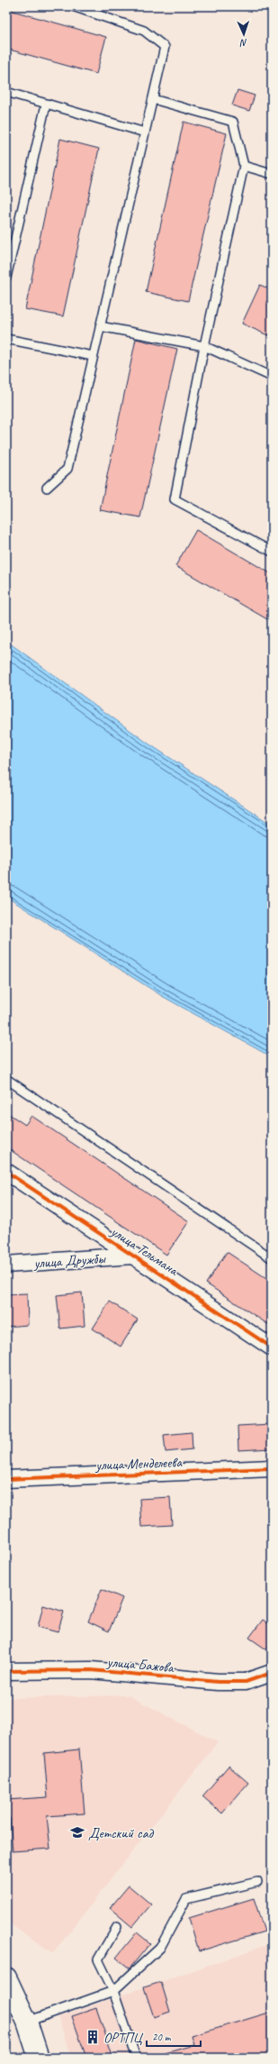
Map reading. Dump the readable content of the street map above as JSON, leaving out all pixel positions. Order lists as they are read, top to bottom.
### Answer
{
  "streets": {
    "street": [
      "улица Тельмана",
      "улица Дружбы",
      "улица Менделеева",
      "улица Бажова"
    ]
  },
  "crossings": [
    ["улица Тельмана", "улица Дружбы"]
  ],
  "places": {
    "school or university": ["Детский сад"],
    "building": ["ОРТПЦ"]
  },
  "scale_bar": "20 m",
  "north": "bottom"
}
